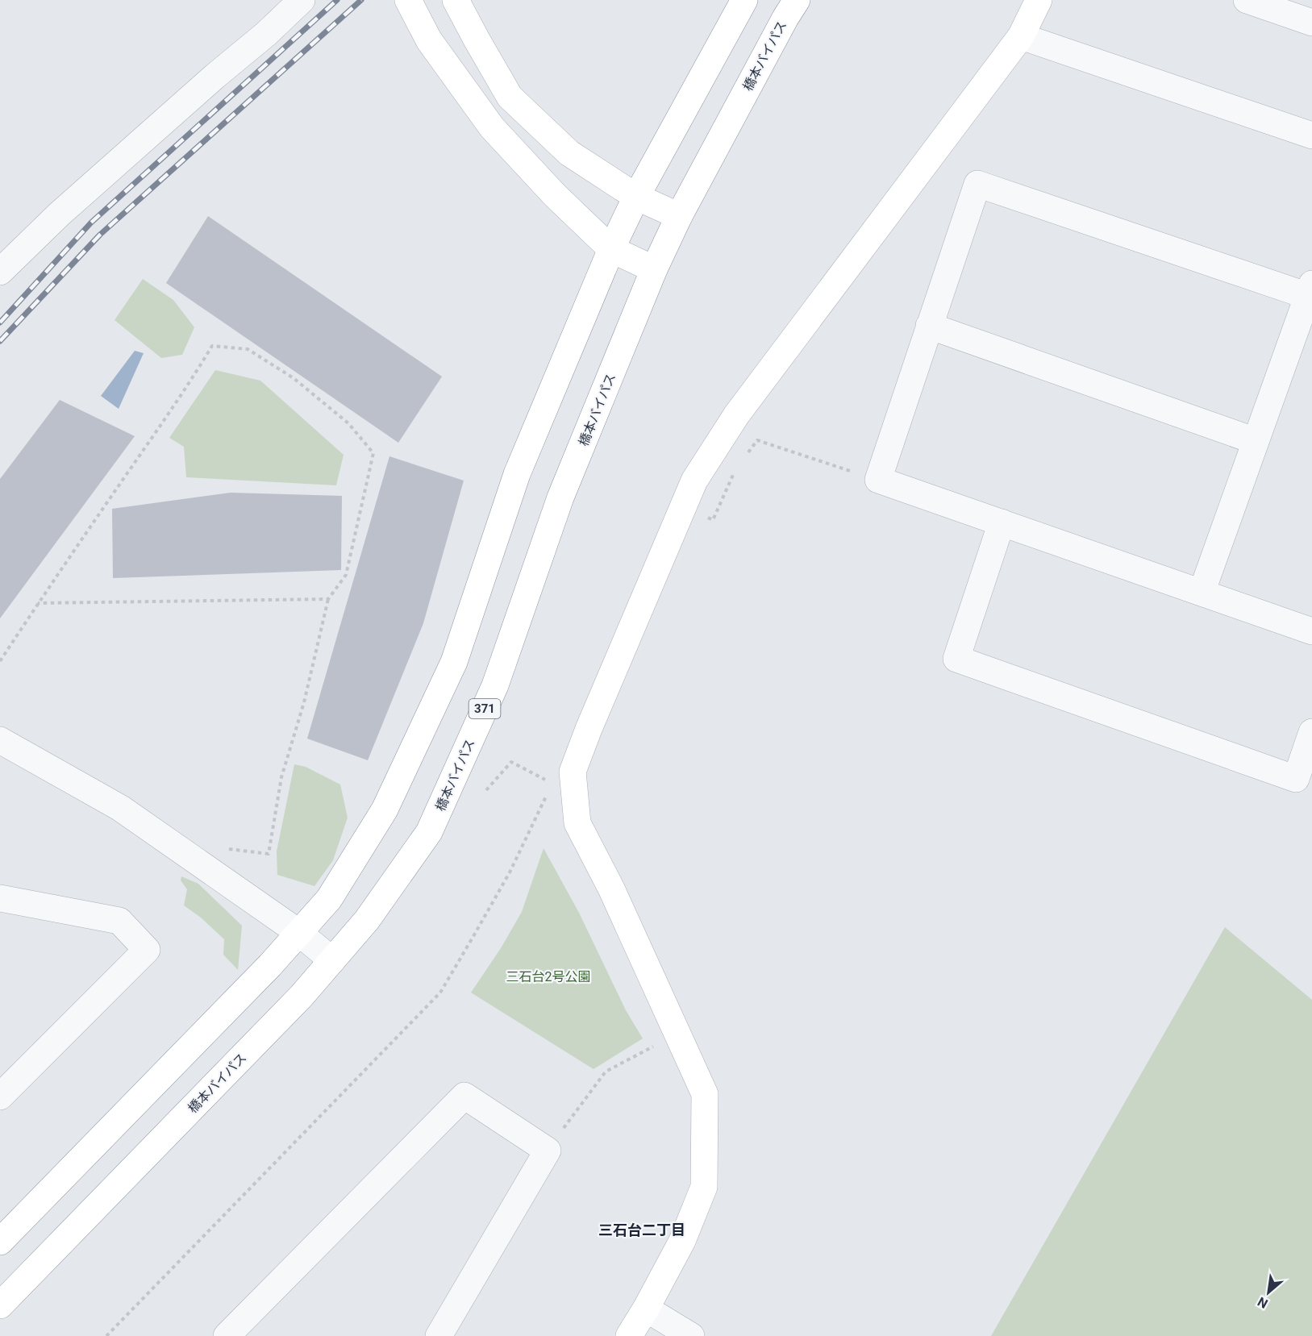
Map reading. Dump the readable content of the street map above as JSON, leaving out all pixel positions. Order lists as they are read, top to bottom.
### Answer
{
  "streets": {
    "main road": ["橋本バイパス", "371"]
  },
  "districts": ["三石台二丁目"],
  "parks": ["三石台2号公園"],
  "north": "bottom left"
}
